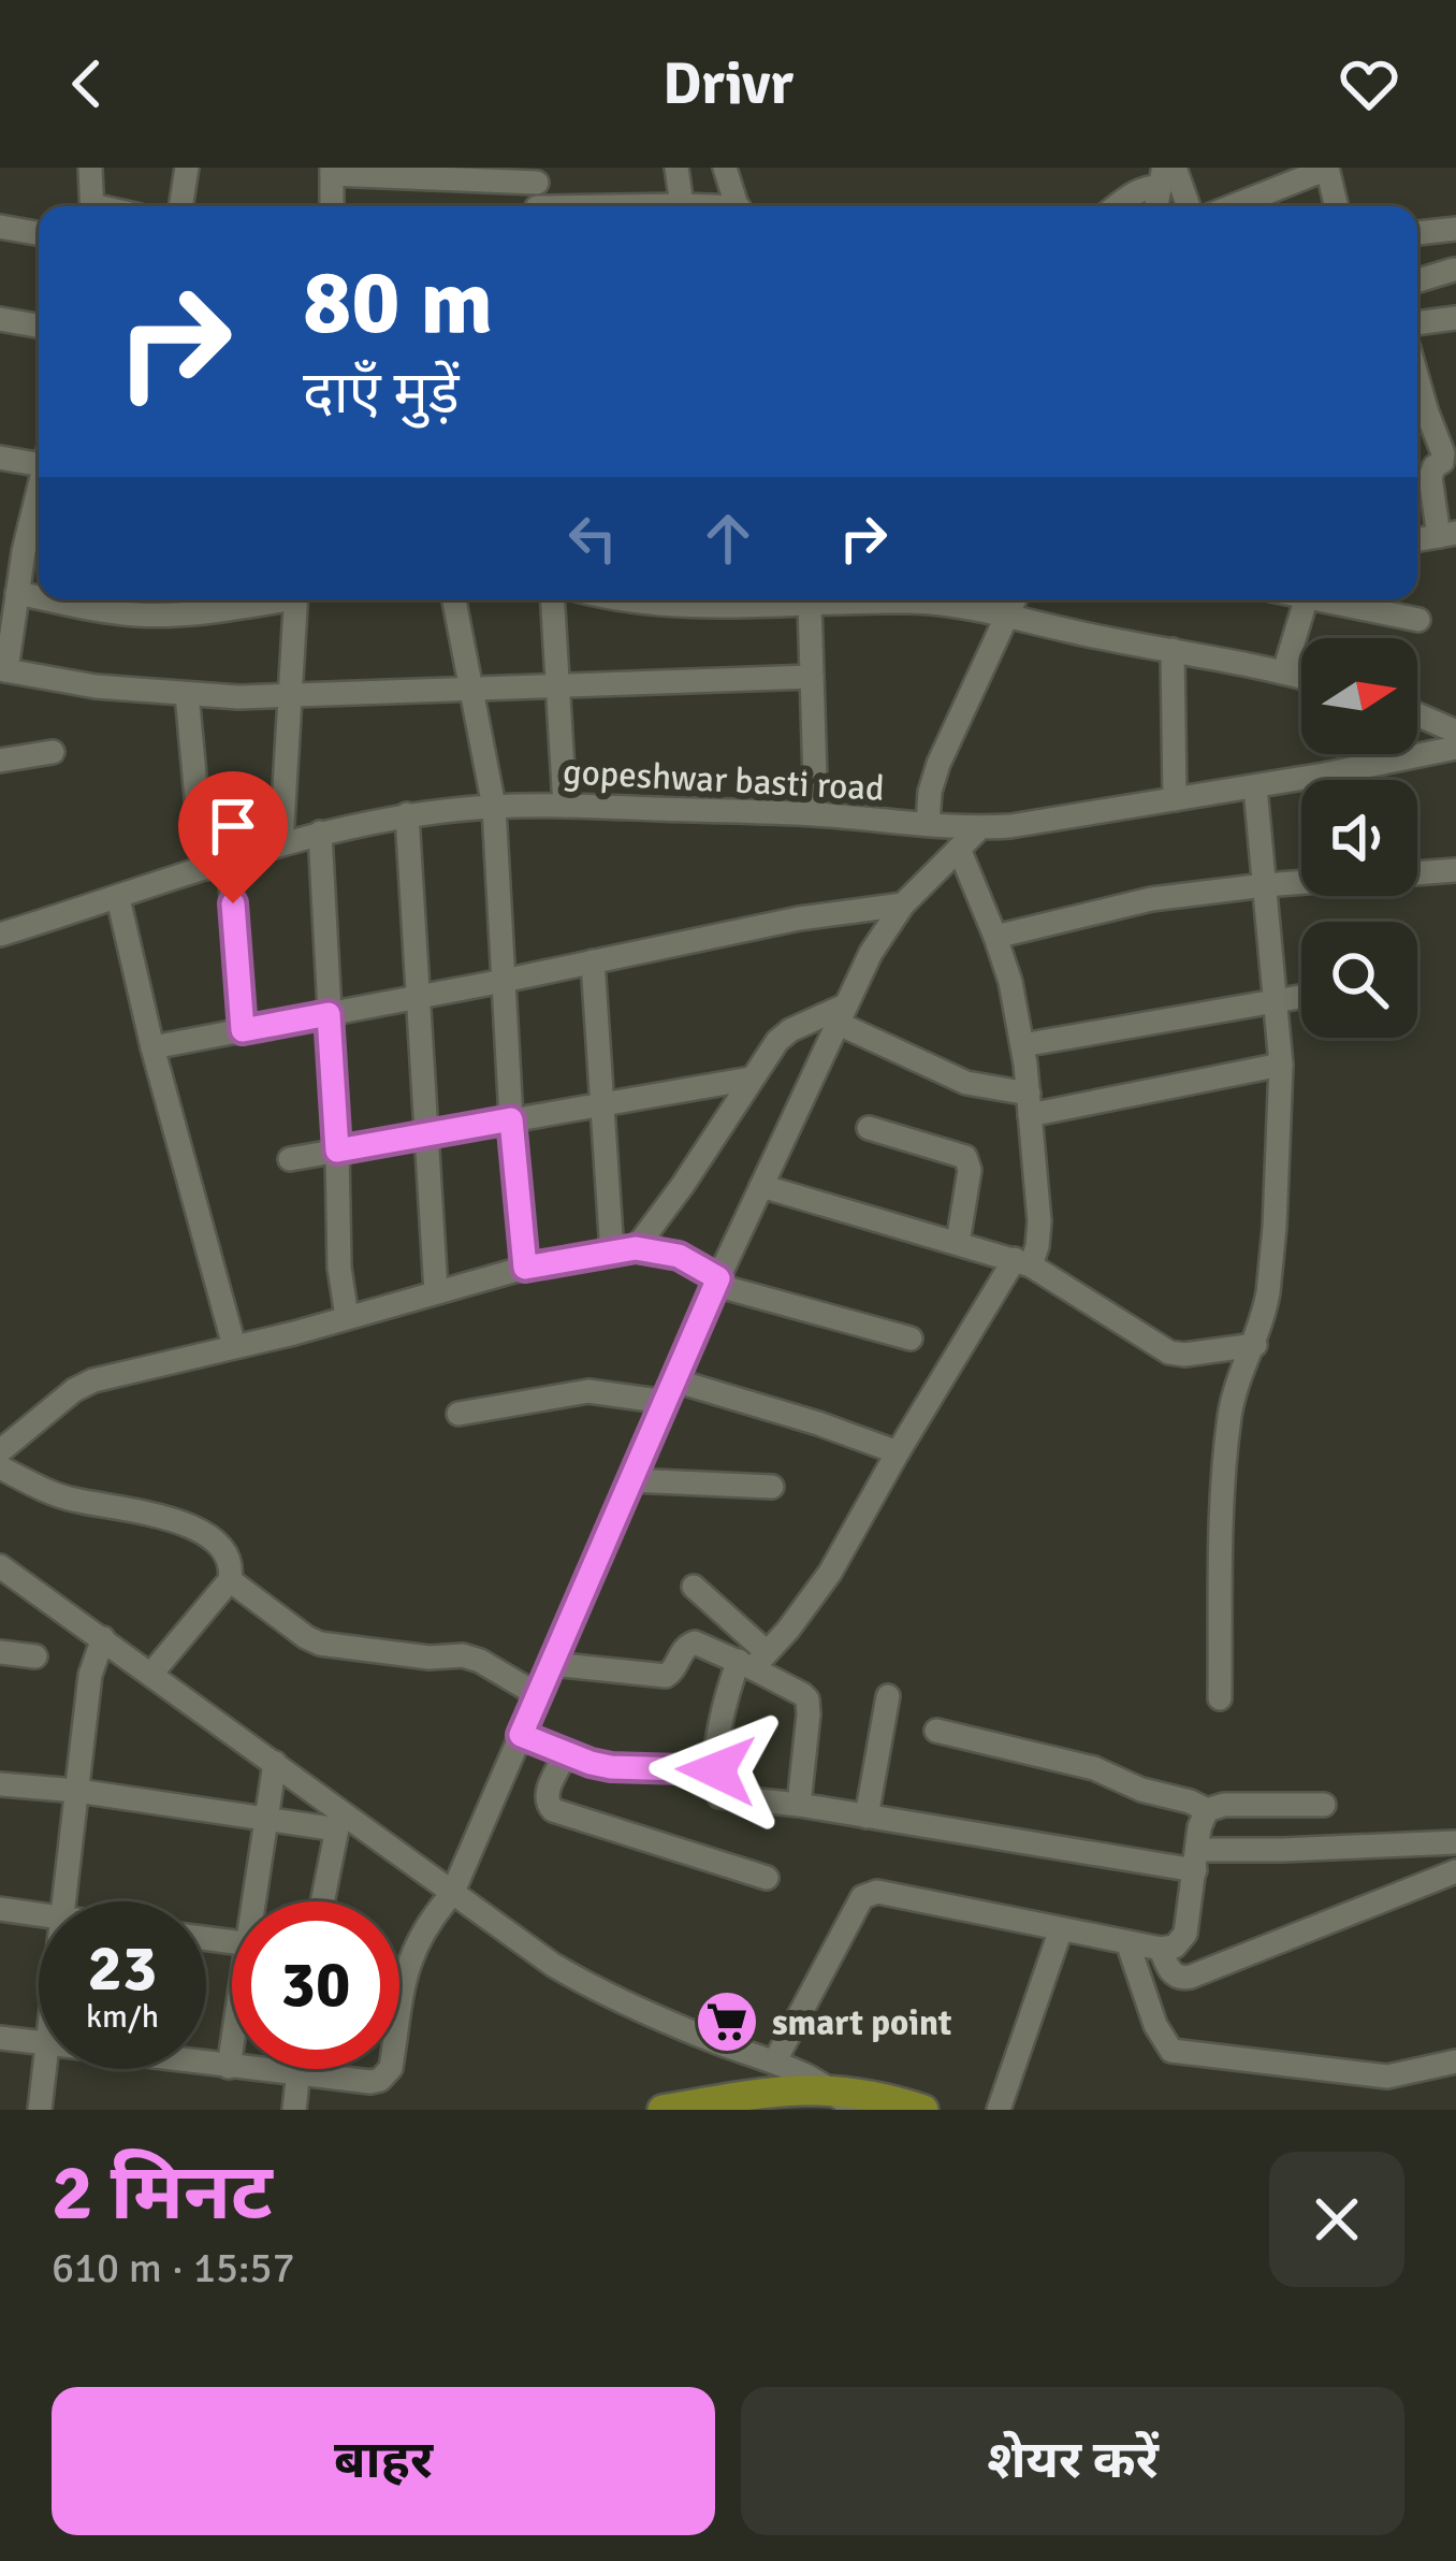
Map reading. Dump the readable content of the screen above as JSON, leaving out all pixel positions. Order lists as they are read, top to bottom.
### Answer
{
  "streets": {
    "street": ["gopeshwar basti road"]
  },
  "places": {
    "supermarket": ["smart point"]
  },
  "north": "right",
  "page": {
    "header": "Drivr",
    "turn": ["80 m", "दाएँ मुड़ें"],
    "speed": "23 km/h",
    "limit": "30",
    "heading": ["2 मिनट", "610 m · 15:57"],
    "buttons": ["बाहर", "शेयर करें"]
  }
}
